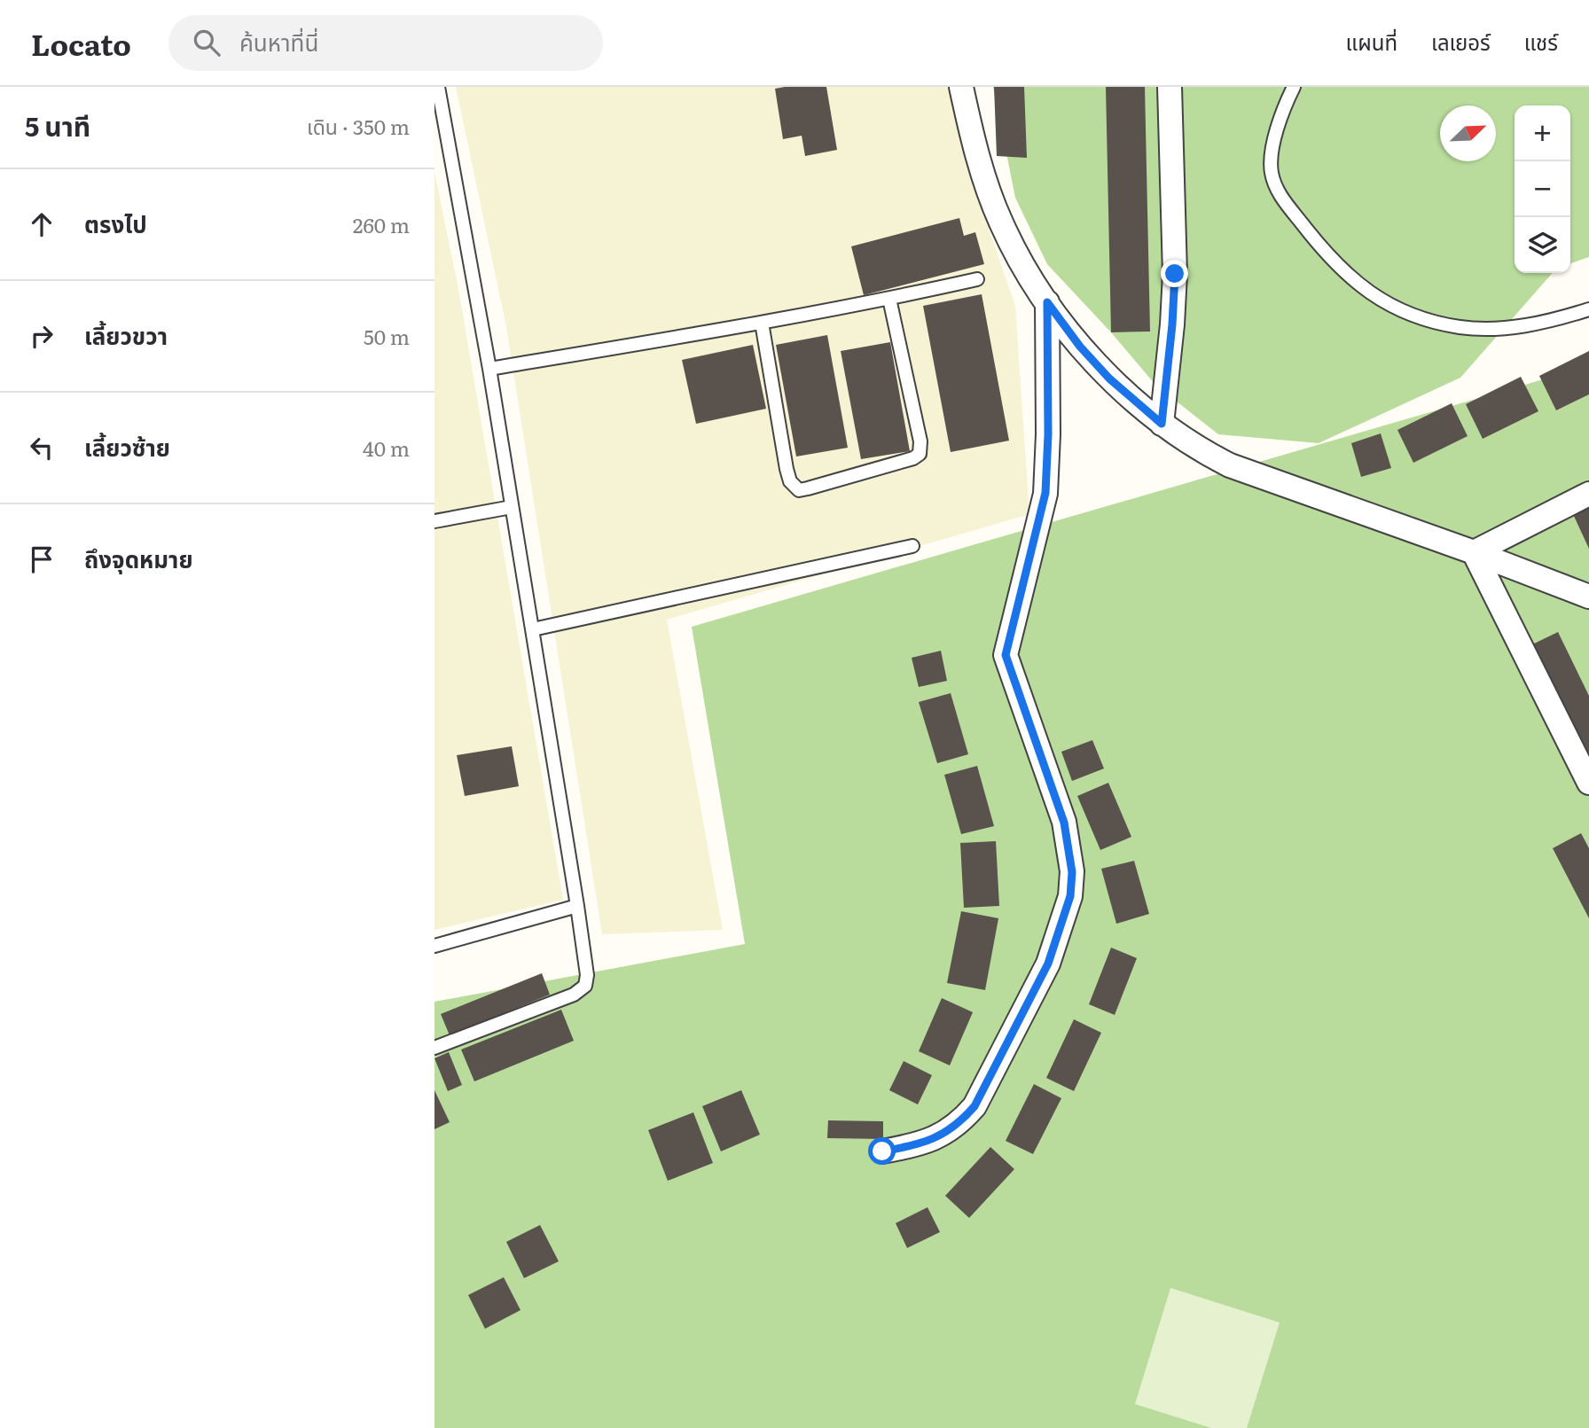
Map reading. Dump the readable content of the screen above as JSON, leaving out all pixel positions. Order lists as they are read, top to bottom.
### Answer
{
  "north": "top right",
  "page": {
    "header": "Locato",
    "search": "ค้นหาที่นี่",
    "nav": ["แผนที่", "เลเยอร์", "แชร์"],
    "heading": ["5 นาที", "เดิน · 350 m"],
    "map_buttons": ["+", "−"],
    "list": [
      ["ตรงไป", "260 m"],
      ["เลี้ยวขวา", "50 m"],
      ["เลี้ยวซ้าย", "40 m"],
      "ถึงจุดหมาย"
    ]
  }
}
